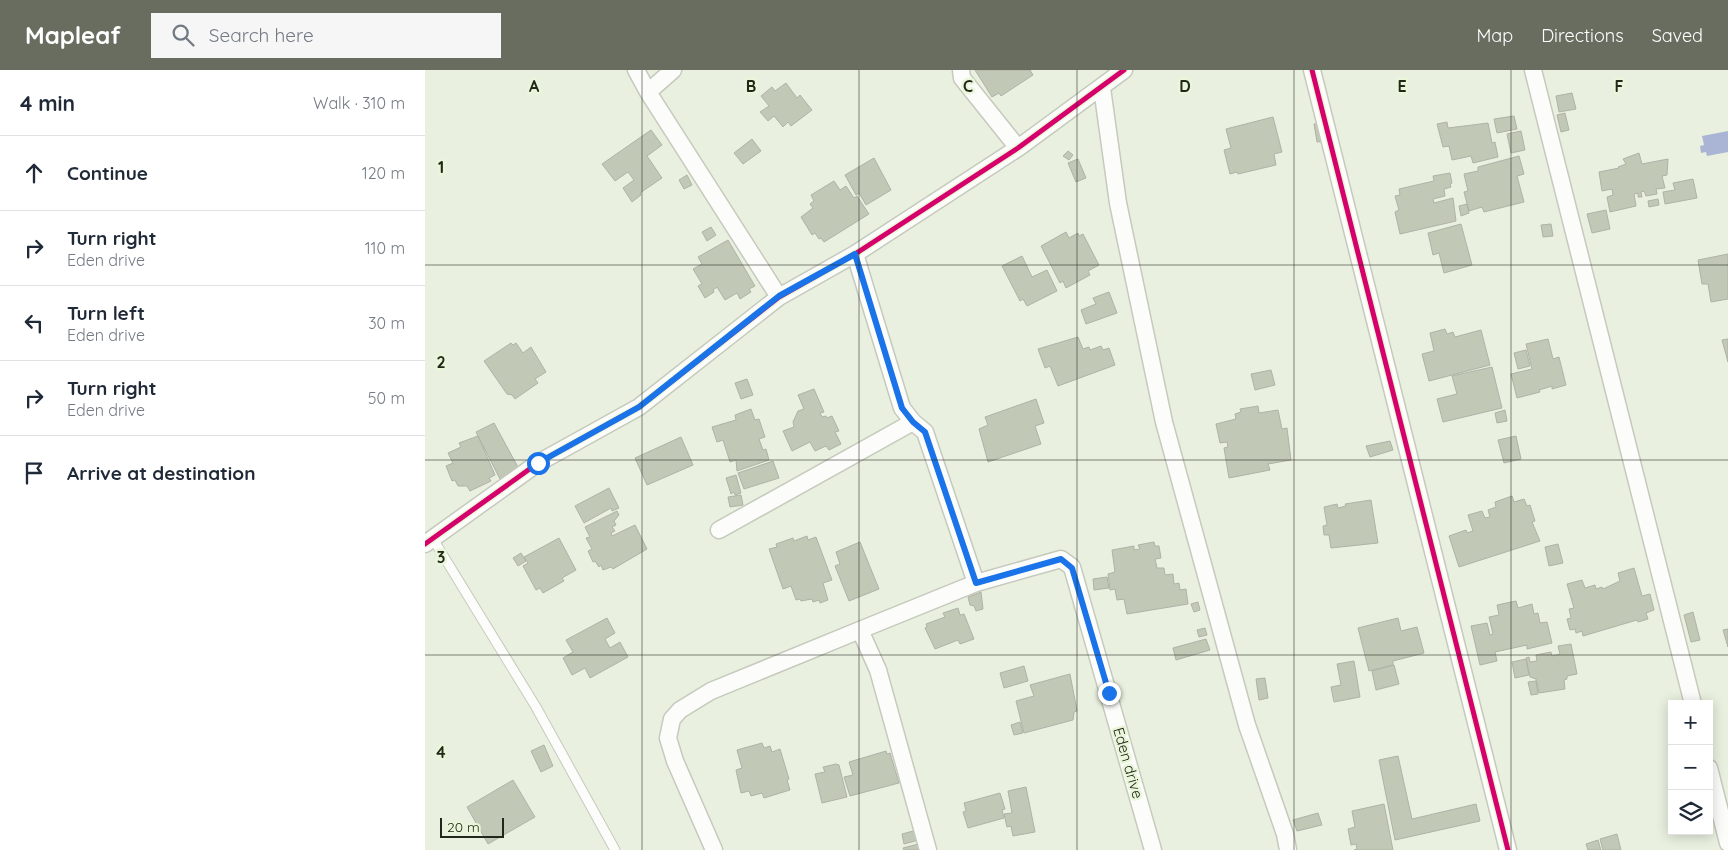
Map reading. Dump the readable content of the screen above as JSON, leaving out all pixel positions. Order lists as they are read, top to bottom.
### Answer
{
  "streets": {
    "street": ["Eden drive"]
  },
  "scale_bar": "20 m",
  "page": {
    "header": "Mapleaf",
    "search": "Search here",
    "nav": ["Map", "Directions", "Saved"],
    "heading": ["4 min", "Walk · 310 m"],
    "list": [
      ["Continue", "120 m"],
      ["Turn right", "Eden drive", "110 m"],
      ["Turn left", "Eden drive", "30 m"],
      ["Turn right", "Eden drive", "50 m"],
      "Arrive at destination"
    ],
    "map_buttons": ["+", "−"],
    "scale": "20 m"
  },
  "grid": {
    "columns": [
      "A",
      "B",
      "C",
      "D",
      "E",
      "F"
    ],
    "rows": [
      "1",
      "2",
      "3",
      "4"
    ]
  }
}
